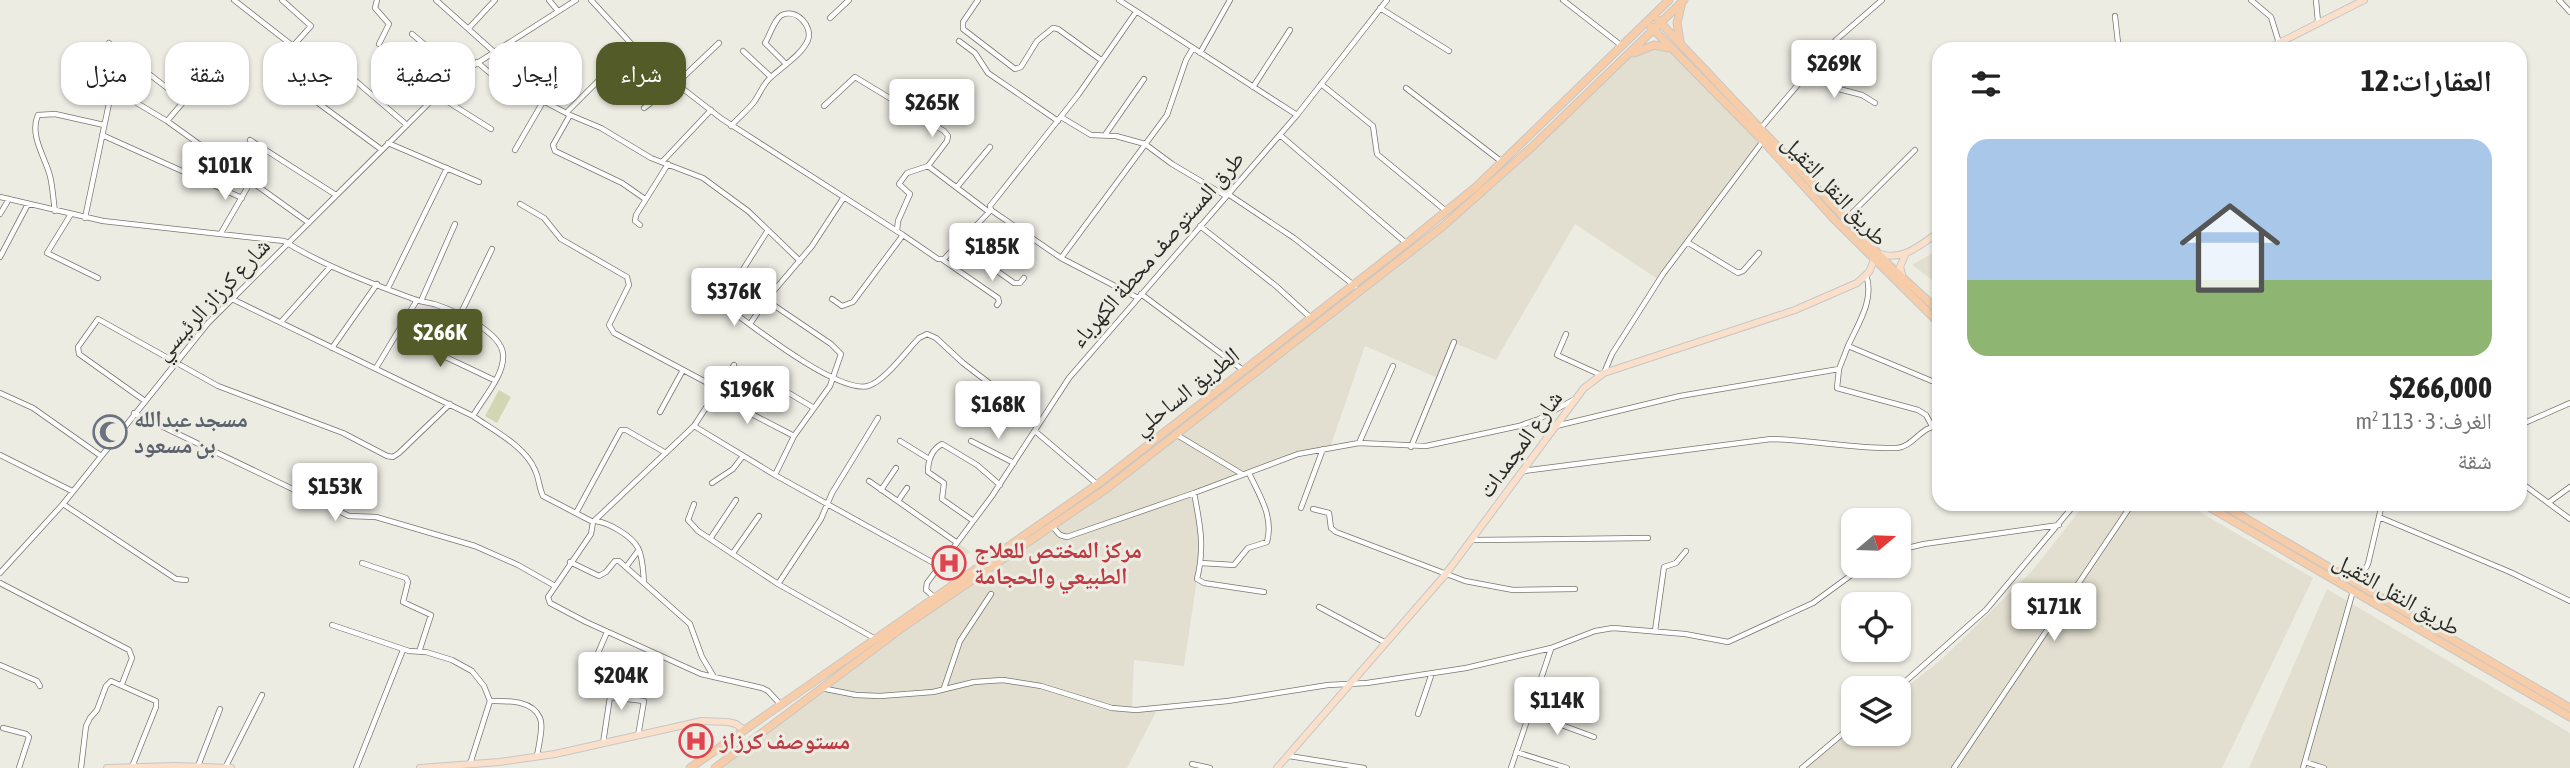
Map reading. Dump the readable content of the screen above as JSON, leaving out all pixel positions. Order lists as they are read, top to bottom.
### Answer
{
  "streets": {
    "highway": ["طريق النقل الثقيل", "الطريق الساحلي"],
    "main road": ["شارع المجمدات"],
    "street": ["طرق المستوصف محطة الكهرباء", "شارع كرزاز الرئيسي"]
  },
  "crossings": [
    ["طريق النقل الثقيل", "الطريق الساحلي"],
    ["طرق المستوصف محطة الكهرباء", "الطريق الساحلي"]
  ],
  "places": {
    "mosque": ["مسجد عبدالله بن مسعود"],
    "hospital": ["مركز المختص للعلاج الطبيعي والحجامة", "مستوصف كرزاز"]
  },
  "north": "right",
  "page": {
    "price": [
      "$269K",
      "$265K",
      "$101K",
      "$185K",
      "$376K",
      "$266K",
      "$196K",
      "$168K",
      "$153K",
      "$171K",
      "$204K",
      "$114K"
    ],
    "chip": [
      "شراء",
      "إيجار",
      "تصفية",
      "جديد",
      "شقة",
      "منزل"
    ],
    "heading": "العقارات: 12",
    "list": [
      {
        "name": "$266,000",
        "note": "الغرف: 3 · 113 m² · شقة"
      }
    ]
  }
}
